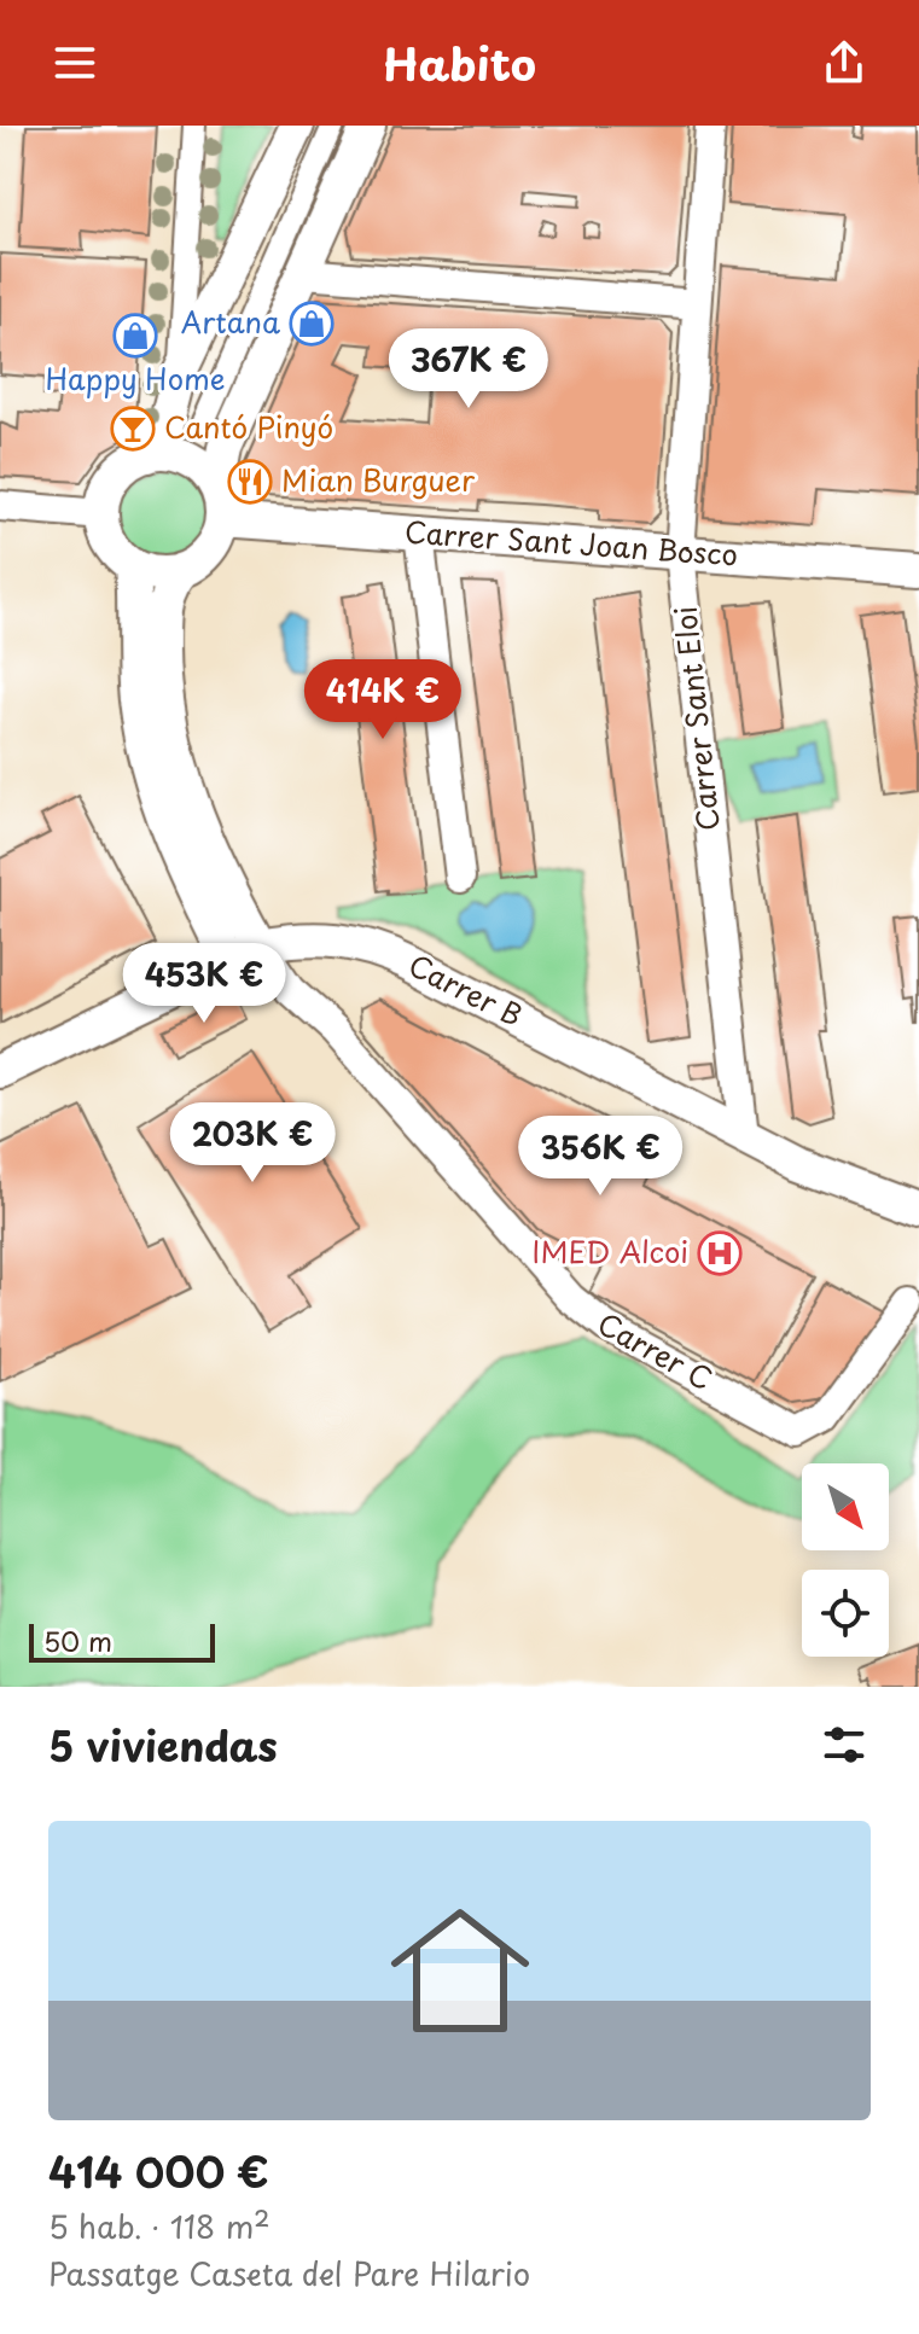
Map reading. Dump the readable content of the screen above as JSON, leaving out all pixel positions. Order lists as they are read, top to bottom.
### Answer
{
  "streets": {
    "street": [
      "Carrer Sant Joan Bosco",
      "Carrer Sant Eloi",
      "Carrer B",
      "Carrer C"
    ]
  },
  "crossings": [
    ["Carrer Sant Joan Bosco", "Carrer Sant Eloi"],
    ["Carrer Sant Eloi", "Carrer B"],
    ["Carrer B", "Carrer C"]
  ],
  "places": {
    "shop": ["Artana", "Happy Home"],
    "bar": ["Cantó Pinyó"],
    "restaurant": ["Mian Burguer"],
    "hospital": ["IMED Alcoi"]
  },
  "scale_bar": "50 m",
  "north": "bottom right",
  "page": {
    "header": "Habito",
    "price": [
      "367K €",
      "414K €",
      "453K €",
      "203K €",
      "356K €"
    ],
    "scale": "50 m",
    "heading": "5 viviendas",
    "list": [
      {
        "name": "414 000 €",
        "note": "5 hab. · 118 m² · Passatge Caseta del Pare Hilario"
      }
    ]
  }
}
